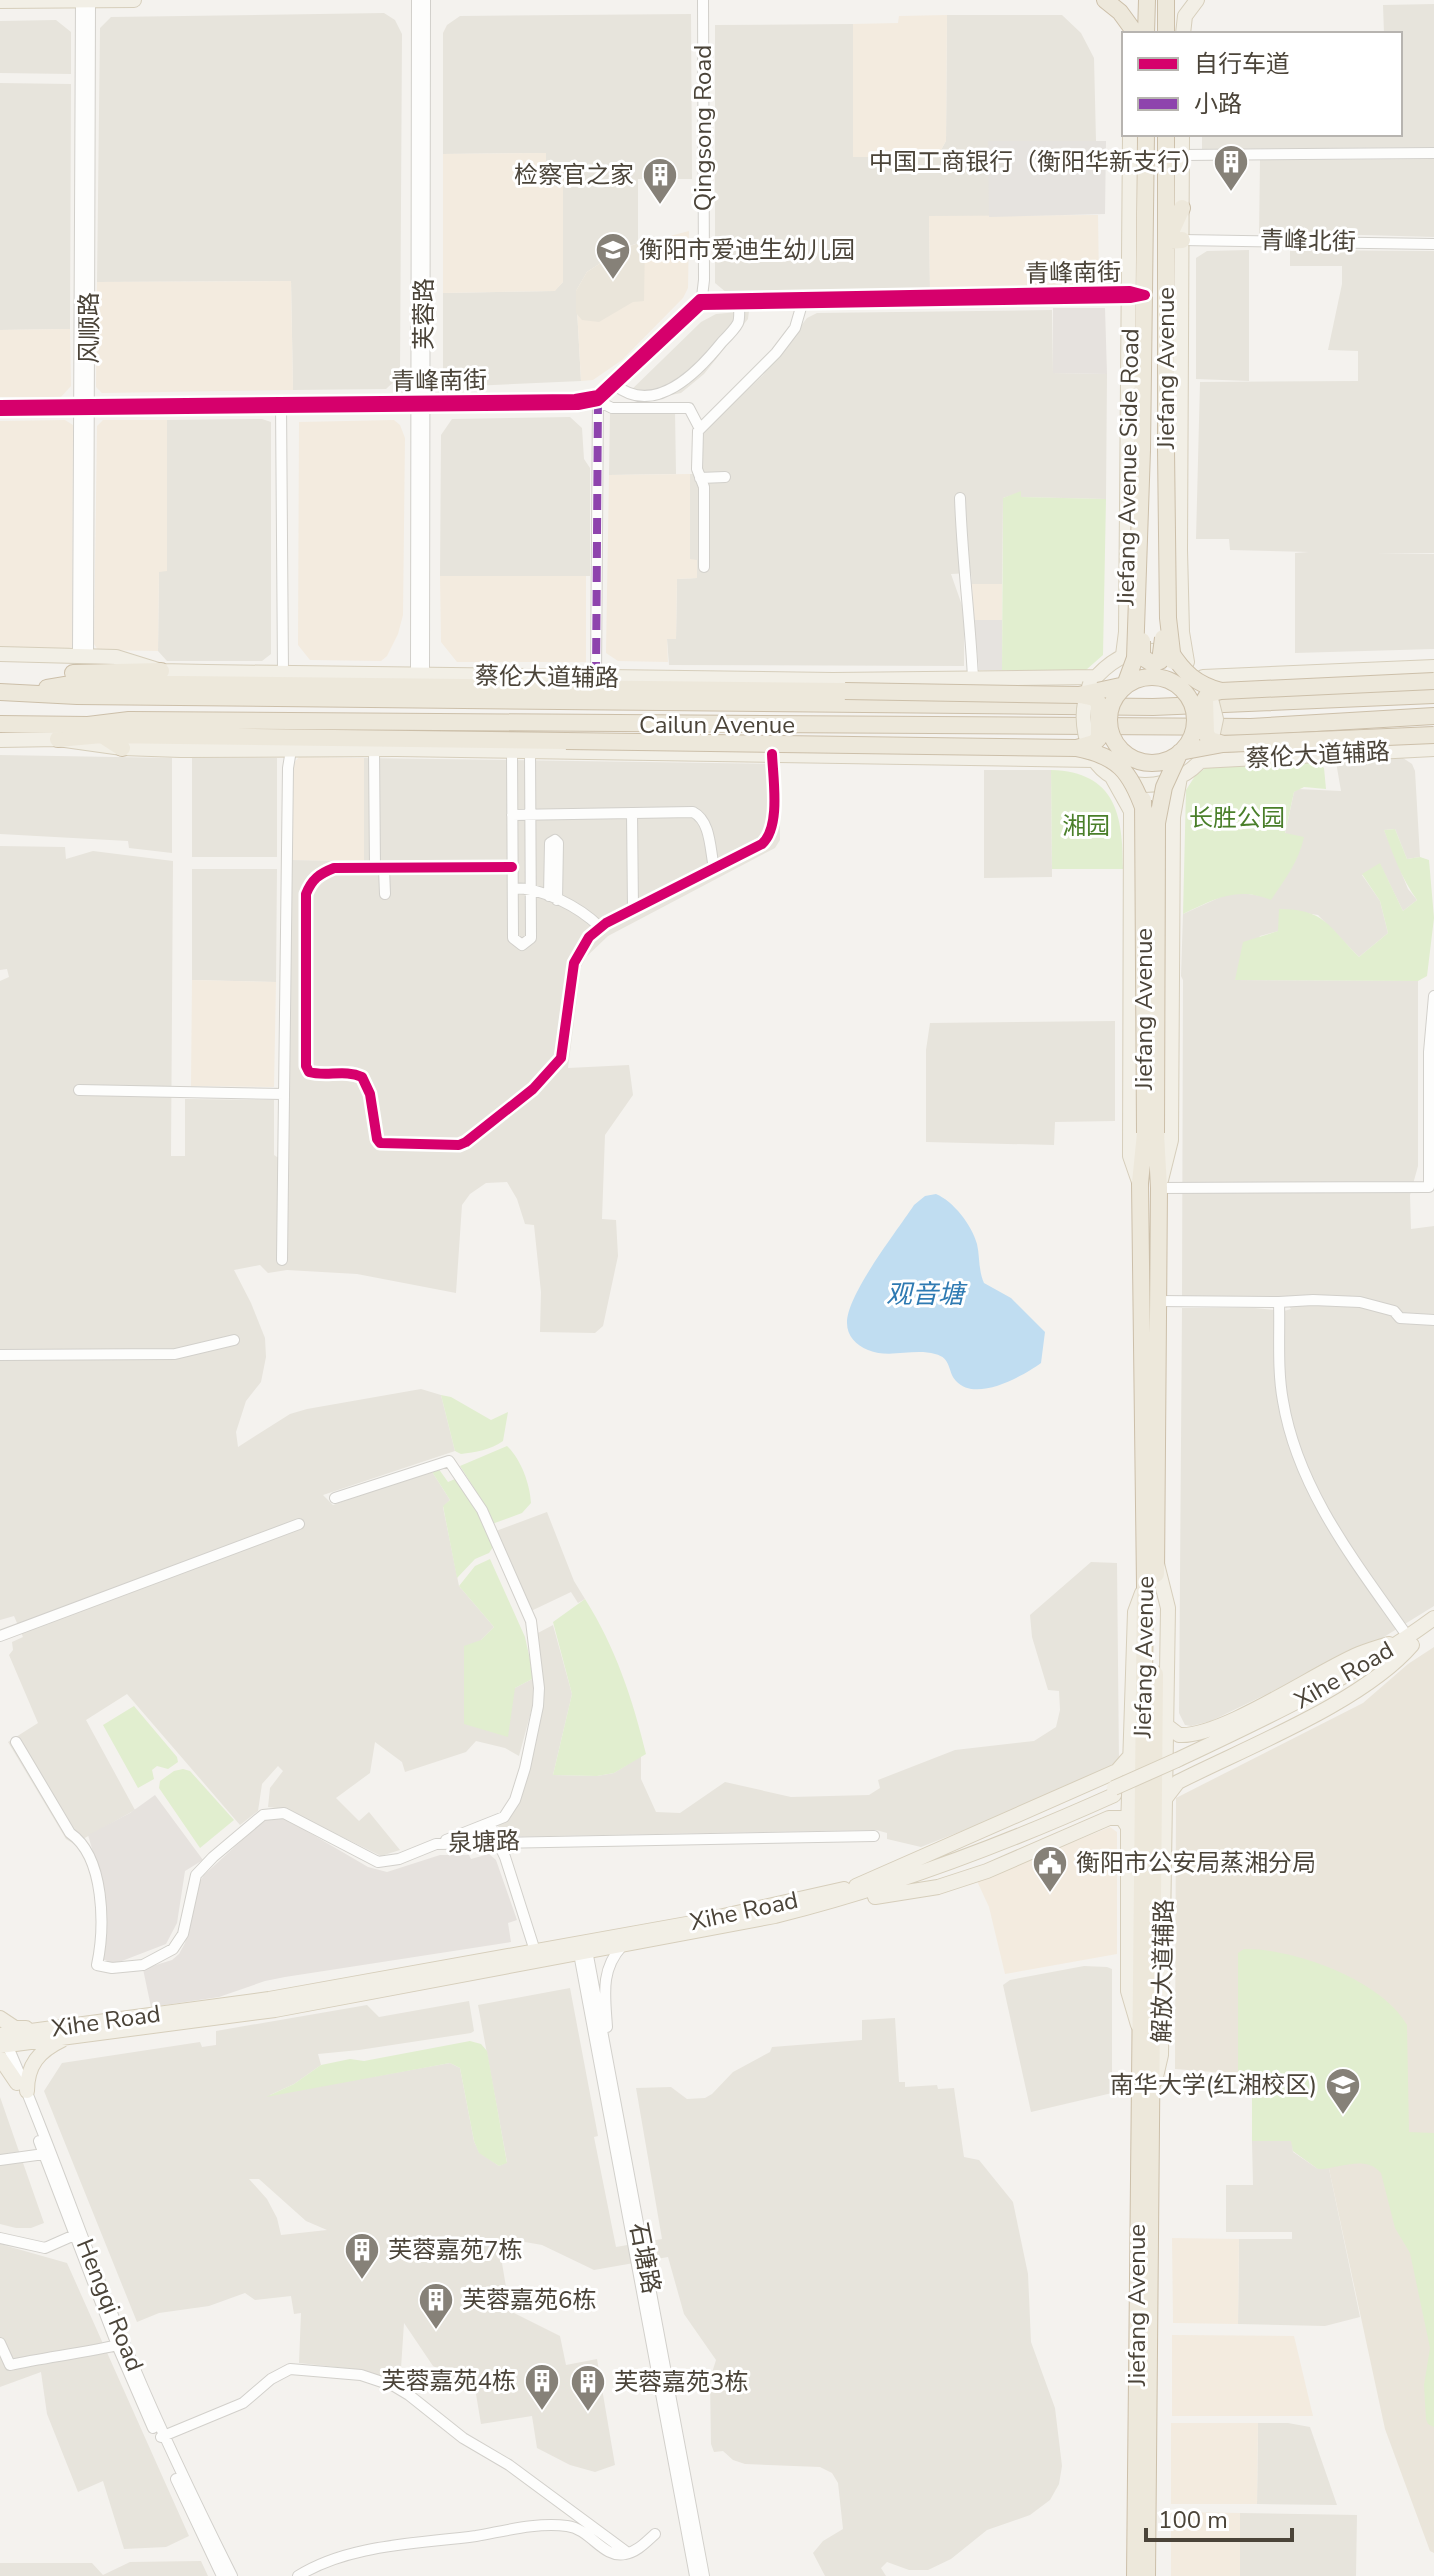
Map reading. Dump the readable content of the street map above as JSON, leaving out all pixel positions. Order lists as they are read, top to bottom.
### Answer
{
  "streets": {
    "highway": ["Jiefang Avenue", "Cailun Avenue"],
    "main road": [
      "Jiefang Avenue Side Road",
      "蔡伦大道辅路",
      "Xihe Road",
      "解放大道辅路"
    ],
    "street": [
      "Qingsong Road",
      "青峰北街",
      "青峰南街",
      "芙蓉路",
      "风顺路",
      "泉塘路",
      "石塘路",
      "Hengqi Road"
    ]
  },
  "crossings": [
    ["Qingsong Road", "青峰南街"],
    ["青峰北街", "Jiefang Avenue"],
    ["青峰南街", "芙蓉路"],
    ["青峰南街", "风顺路"],
    ["青峰南街", "Jiefang Avenue"],
    ["青峰南街", "Jiefang Avenue Side Road"],
    ["Jiefang Avenue", "Jiefang Avenue Side Road"],
    ["Jiefang Avenue", "解放大道辅路"],
    ["Xihe Road", "石塘路"]
  ],
  "water": ["观音塘"],
  "parks": ["长胜公园", "湘园"],
  "places": {
    "building": [
      "中国工商银行（衡阳华新支行）",
      "检察官之家",
      "芙蓉嘉苑7栋",
      "芙蓉嘉苑6栋",
      "芙蓉嘉苑4栋",
      "芙蓉嘉苑3栋"
    ],
    "school or university": ["衡阳市爱迪生幼儿园", "南华大学(红湘校区)"],
    "public building": ["衡阳市公安局蒸湘分局"]
  },
  "legend": ["自行车道", "小路"],
  "scale_bar": "100 m"
}
